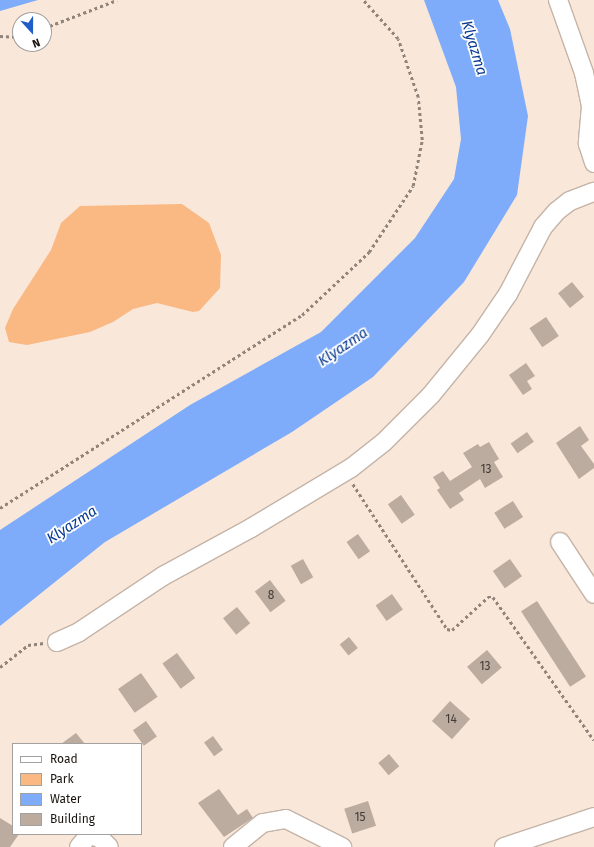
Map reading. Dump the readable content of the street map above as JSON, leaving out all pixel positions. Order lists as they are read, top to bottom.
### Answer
{
  "water": ["Klyazma"],
  "house_numbers": [
    "13",
    "8",
    "13",
    "14",
    "15"
  ],
  "legend": [
    "Road",
    "Park",
    "Water",
    "Building"
  ],
  "north": "bottom"
}
